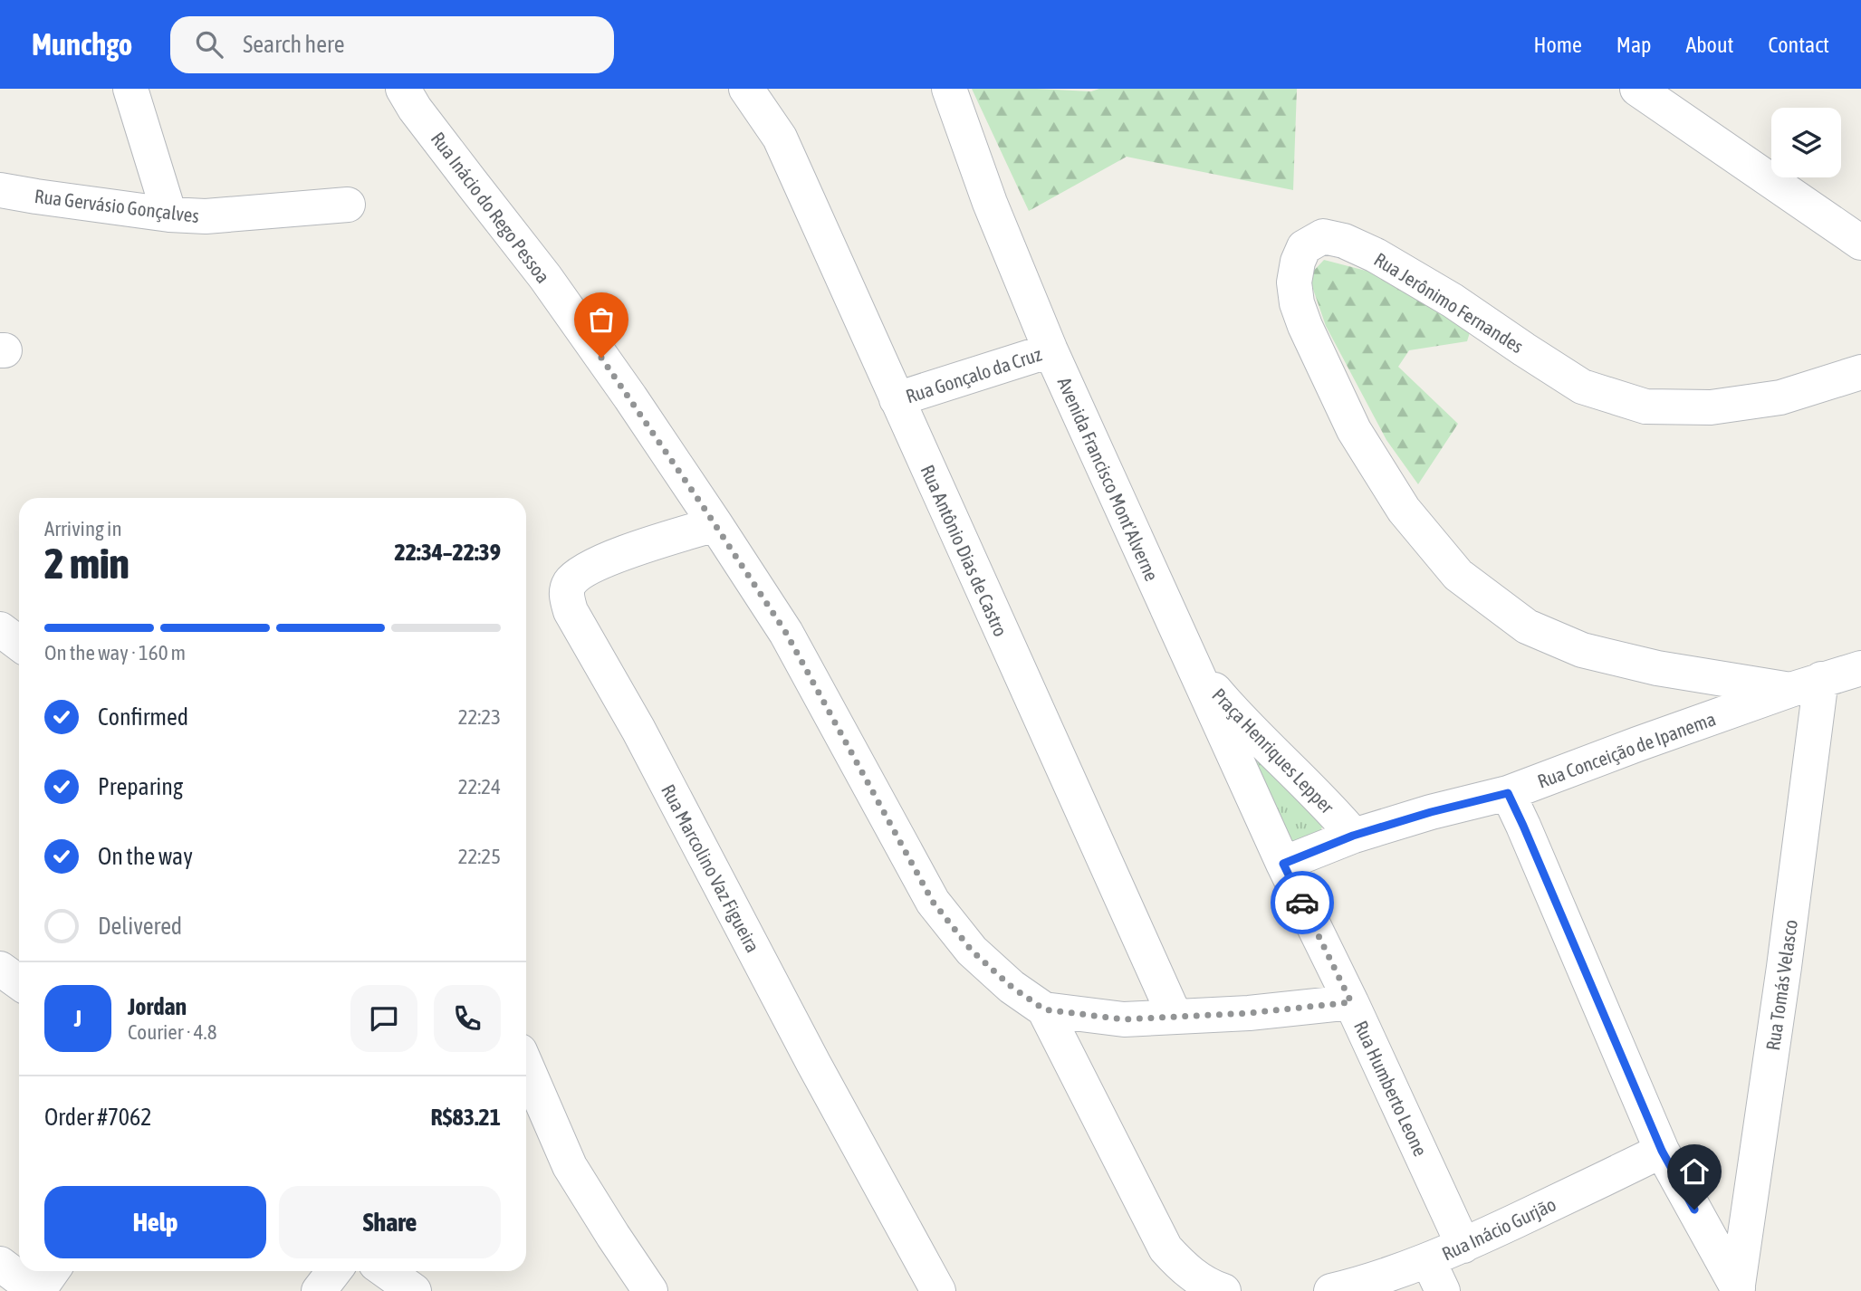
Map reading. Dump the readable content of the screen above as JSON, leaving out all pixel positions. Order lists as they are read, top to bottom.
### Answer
{
  "streets": {
    "street": [
      "Rua Gervásio Gonçalves",
      "Rua Inácio do Rego Pessoa",
      "Rua Jerônimo Fernandes",
      "Rua Gonçalo da Cruz",
      "Avenida Francisco Mont'Alverne",
      "Rua Antônio Dias de Castro",
      "Rua Conceição de Ipanema",
      "Praça Henriques Lepper",
      "Rua Marcolino Vaz Figueira",
      "Rua Tomás Velasco",
      "Rua Humberto Leone",
      "Rua Inácio Gurjão"
    ]
  },
  "crossings": [
    ["Rua Inácio do Rego Pessoa", "Rua Antônio Dias de Castro"],
    ["Rua Inácio do Rego Pessoa", "Rua Marcolino Vaz Figueira"],
    ["Rua Inácio do Rego Pessoa", "Rua Humberto Leone"],
    ["Rua Jerônimo Fernandes", "Rua Conceição de Ipanema"],
    ["Rua Jerônimo Fernandes", "Rua Tomás Velasco"],
    ["Rua Gonçalo da Cruz", "Avenida Francisco Mont'Alverne"],
    ["Rua Gonçalo da Cruz", "Rua Antônio Dias de Castro"],
    ["Avenida Francisco Mont'Alverne", "Praça Henriques Lepper"],
    ["Avenida Francisco Mont'Alverne", "Rua Humberto Leone"],
    ["Rua Conceição de Ipanema", "Praça Henriques Lepper"],
    ["Rua Conceição de Ipanema", "Rua Tomás Velasco"],
    ["Praça Henriques Lepper", "Rua Humberto Leone"],
    ["Rua Humberto Leone", "Rua Inácio Gurjão"]
  ],
  "page": {
    "header": "Munchgo",
    "search": "Search here",
    "nav": [
      "Home",
      "Map",
      "About",
      "Contact"
    ],
    "heading": ["2 min", "Arriving in", "22:34–22:39"],
    "panel": [
      "Jordan",
      "Courier · 4.8",
      "Order #7062",
      "R$83.21"
    ],
    "bar": "On the way · 160 m",
    "list": [
      ["Confirmed", "22:23"],
      ["Preparing", "22:24"],
      ["On the way", "22:25"],
      "Delivered"
    ],
    "round": "J",
    "buttons": ["Help", "Share"]
  }
}
